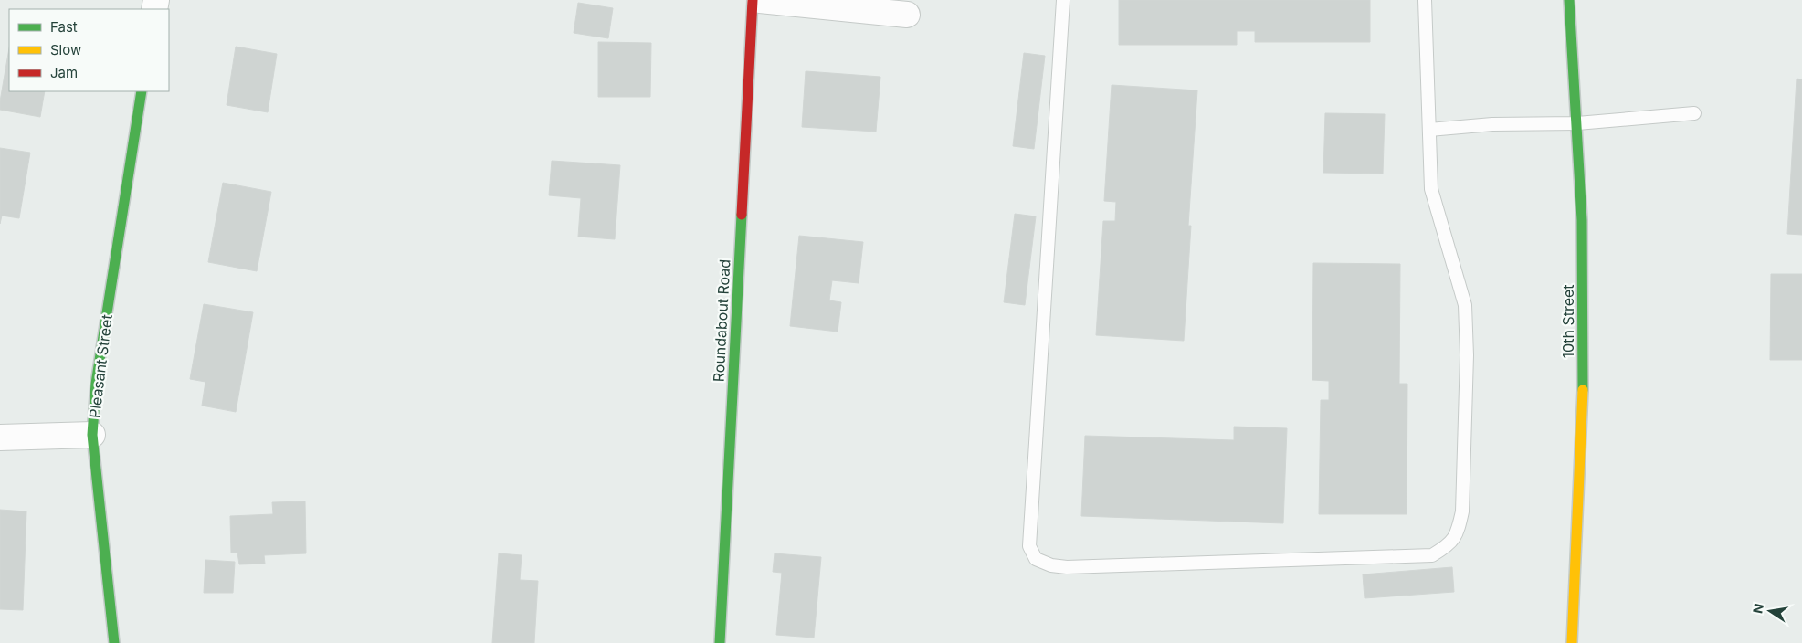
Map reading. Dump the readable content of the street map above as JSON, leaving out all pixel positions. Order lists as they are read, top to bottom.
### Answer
{
  "streets": {
    "street": ["Roundabout Road", "10th Street", "Pleasant Street"]
  },
  "legend": ["Fast", "Slow", "Jam"],
  "north": "left"
}
